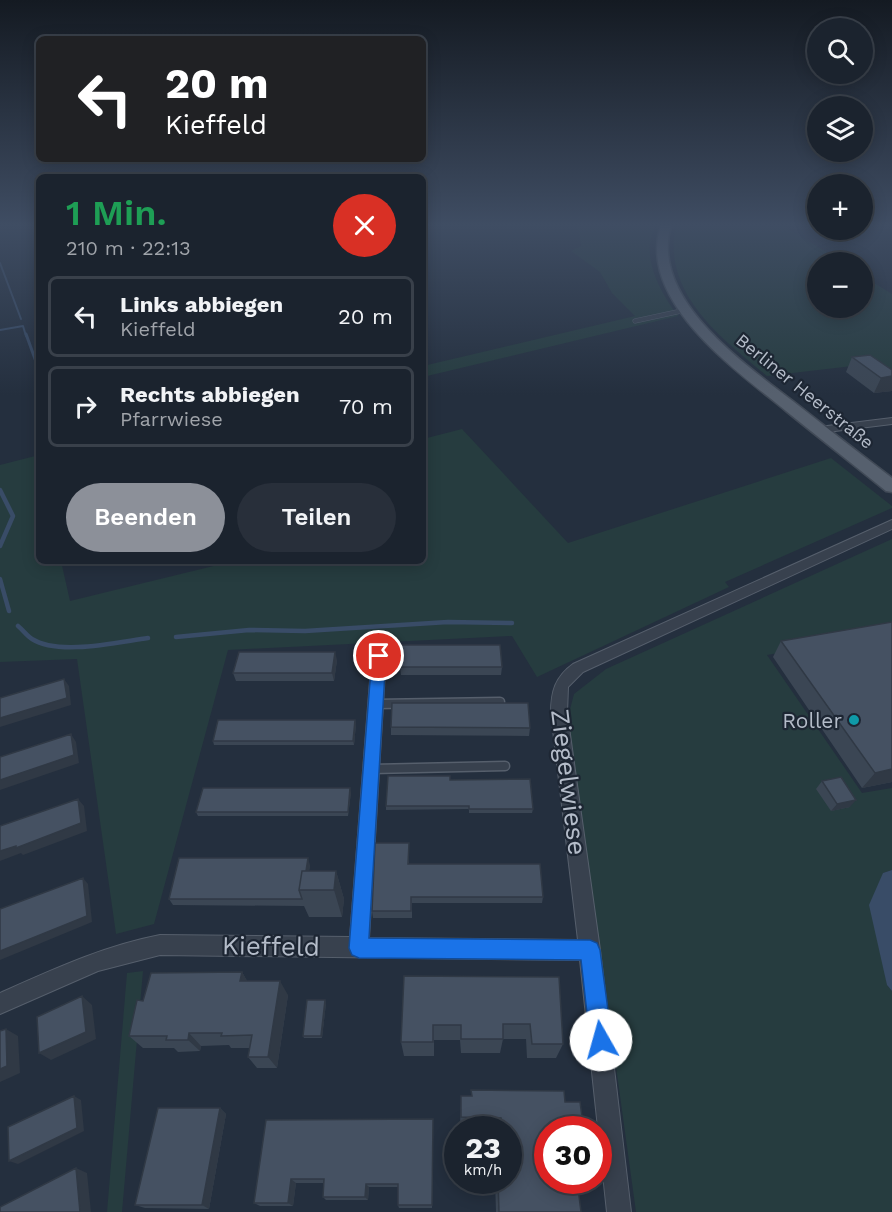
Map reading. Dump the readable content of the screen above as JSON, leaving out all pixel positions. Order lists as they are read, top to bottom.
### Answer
{
  "streets": {
    "main road": ["Berliner Heerstraße"],
    "street": ["Ziegelwiese", "Kieffeld"]
  },
  "crossings": [
    ["Ziegelwiese", "Kieffeld"]
  ],
  "places": ["Roller"],
  "page": {
    "map_buttons": ["+", "−"],
    "turn": ["20 m", "Kieffeld"],
    "heading": ["1 Min.", "210 m · 22:13"],
    "list": [
      {
        "name": "Links abbiegen",
        "note": "Kieffeld",
        "value": "20 m"
      },
      {
        "name": "Rechts abbiegen",
        "note": "Pfarrwiese",
        "value": "70 m"
      }
    ],
    "buttons": ["Beenden", "Teilen"],
    "speed": "23 km/h",
    "limit": "30"
  }
}
